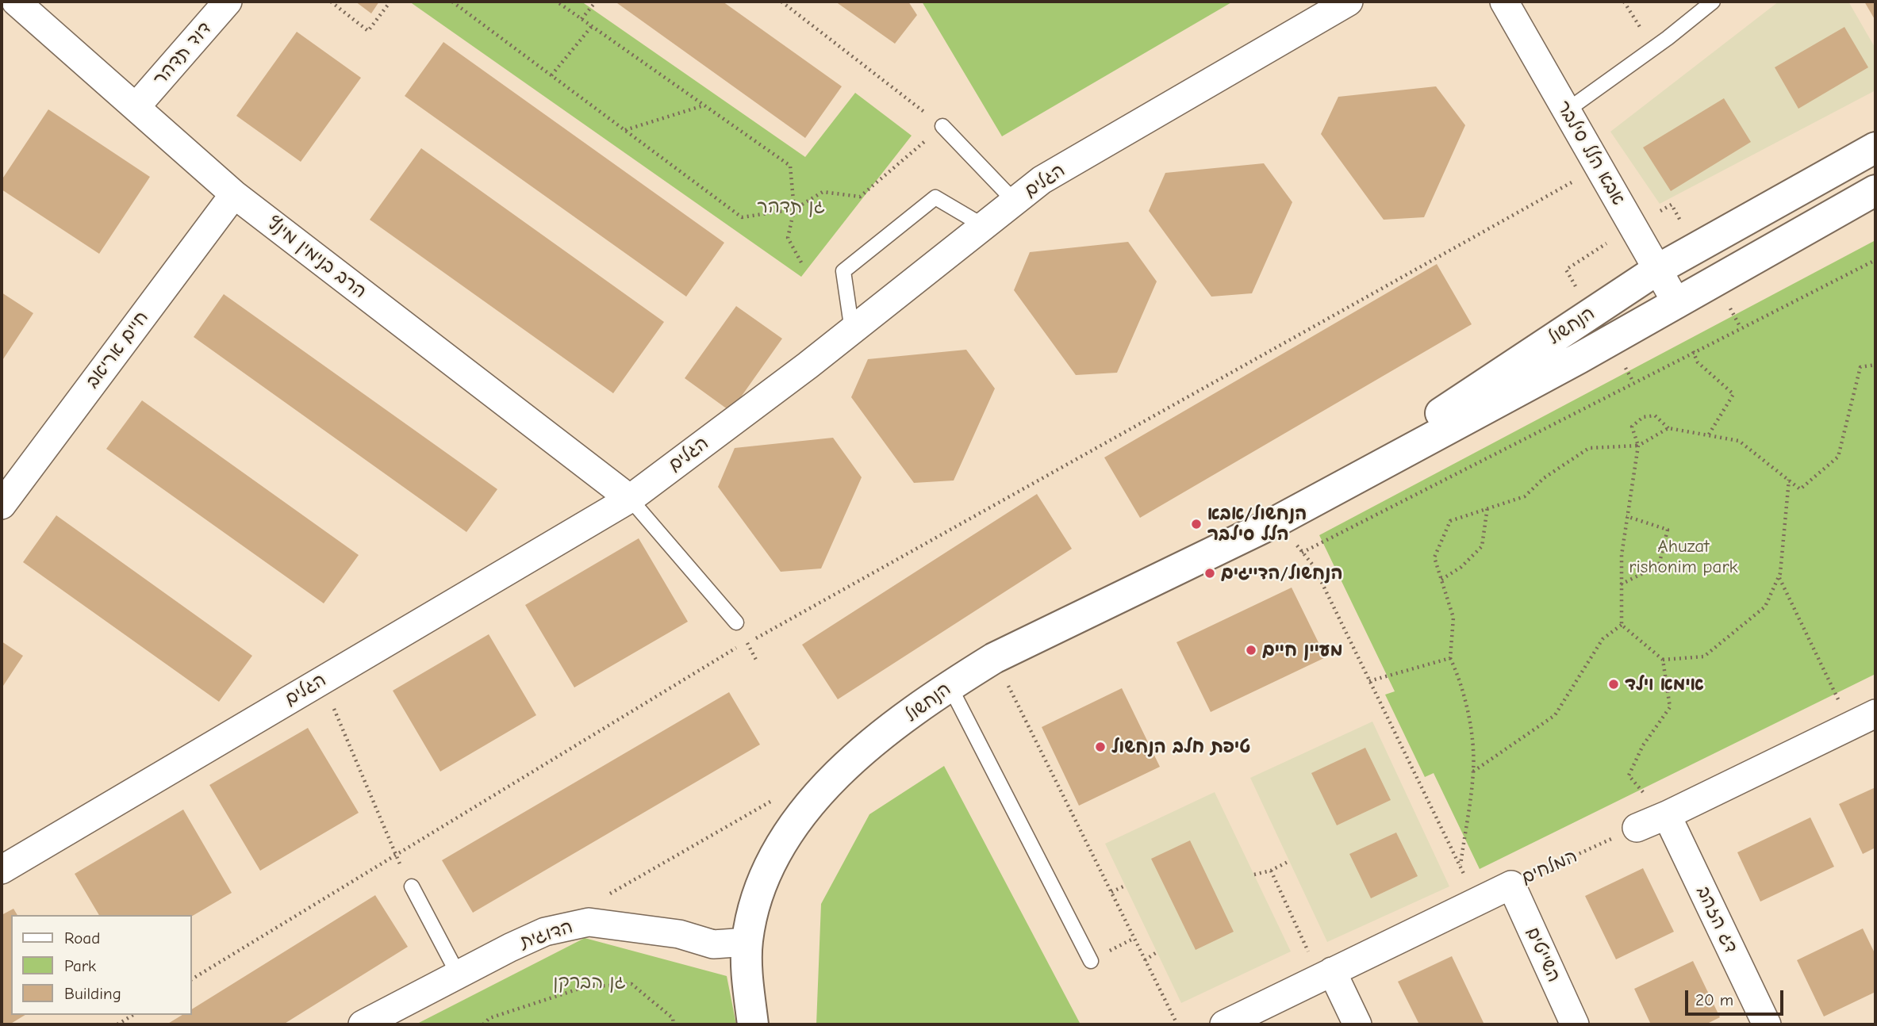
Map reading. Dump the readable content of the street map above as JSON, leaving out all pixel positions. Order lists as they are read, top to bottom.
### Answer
{
  "streets": {
    "street": [
      "דוד תדהר",
      "אבא הלל סילבר",
      "הגלים",
      "הרב בנימין מינץ",
      "הנחשול",
      "חיים אריאב",
      "המלחים",
      "דג הזהב",
      "הדוגית",
      "השייטים"
    ]
  },
  "crossings": [
    ["דוד תדהר", "הרב בנימין מינץ"],
    ["אבא הלל סילבר", "הנחשול"],
    ["הגלים", "הרב בנימין מינץ"],
    ["הרב בנימין מינץ", "חיים אריאב"],
    ["הנחשול", "הדוגית"],
    ["המלחים", "דג הזהב"],
    ["המלחים", "השייטים"]
  ],
  "parks": ["גן תדהר", "Ahuzat rishonim park", "גן הברקן"],
  "places": [
    "הנחשול/אבא הלל סילבר",
    "הנחשול/הדייגים",
    "מעיין חיים",
    "אימא וילד",
    "טיפת חלב הנחשול"
  ],
  "legend": ["Road", "Park", "Building"],
  "scale_bar": "20 m"
}
